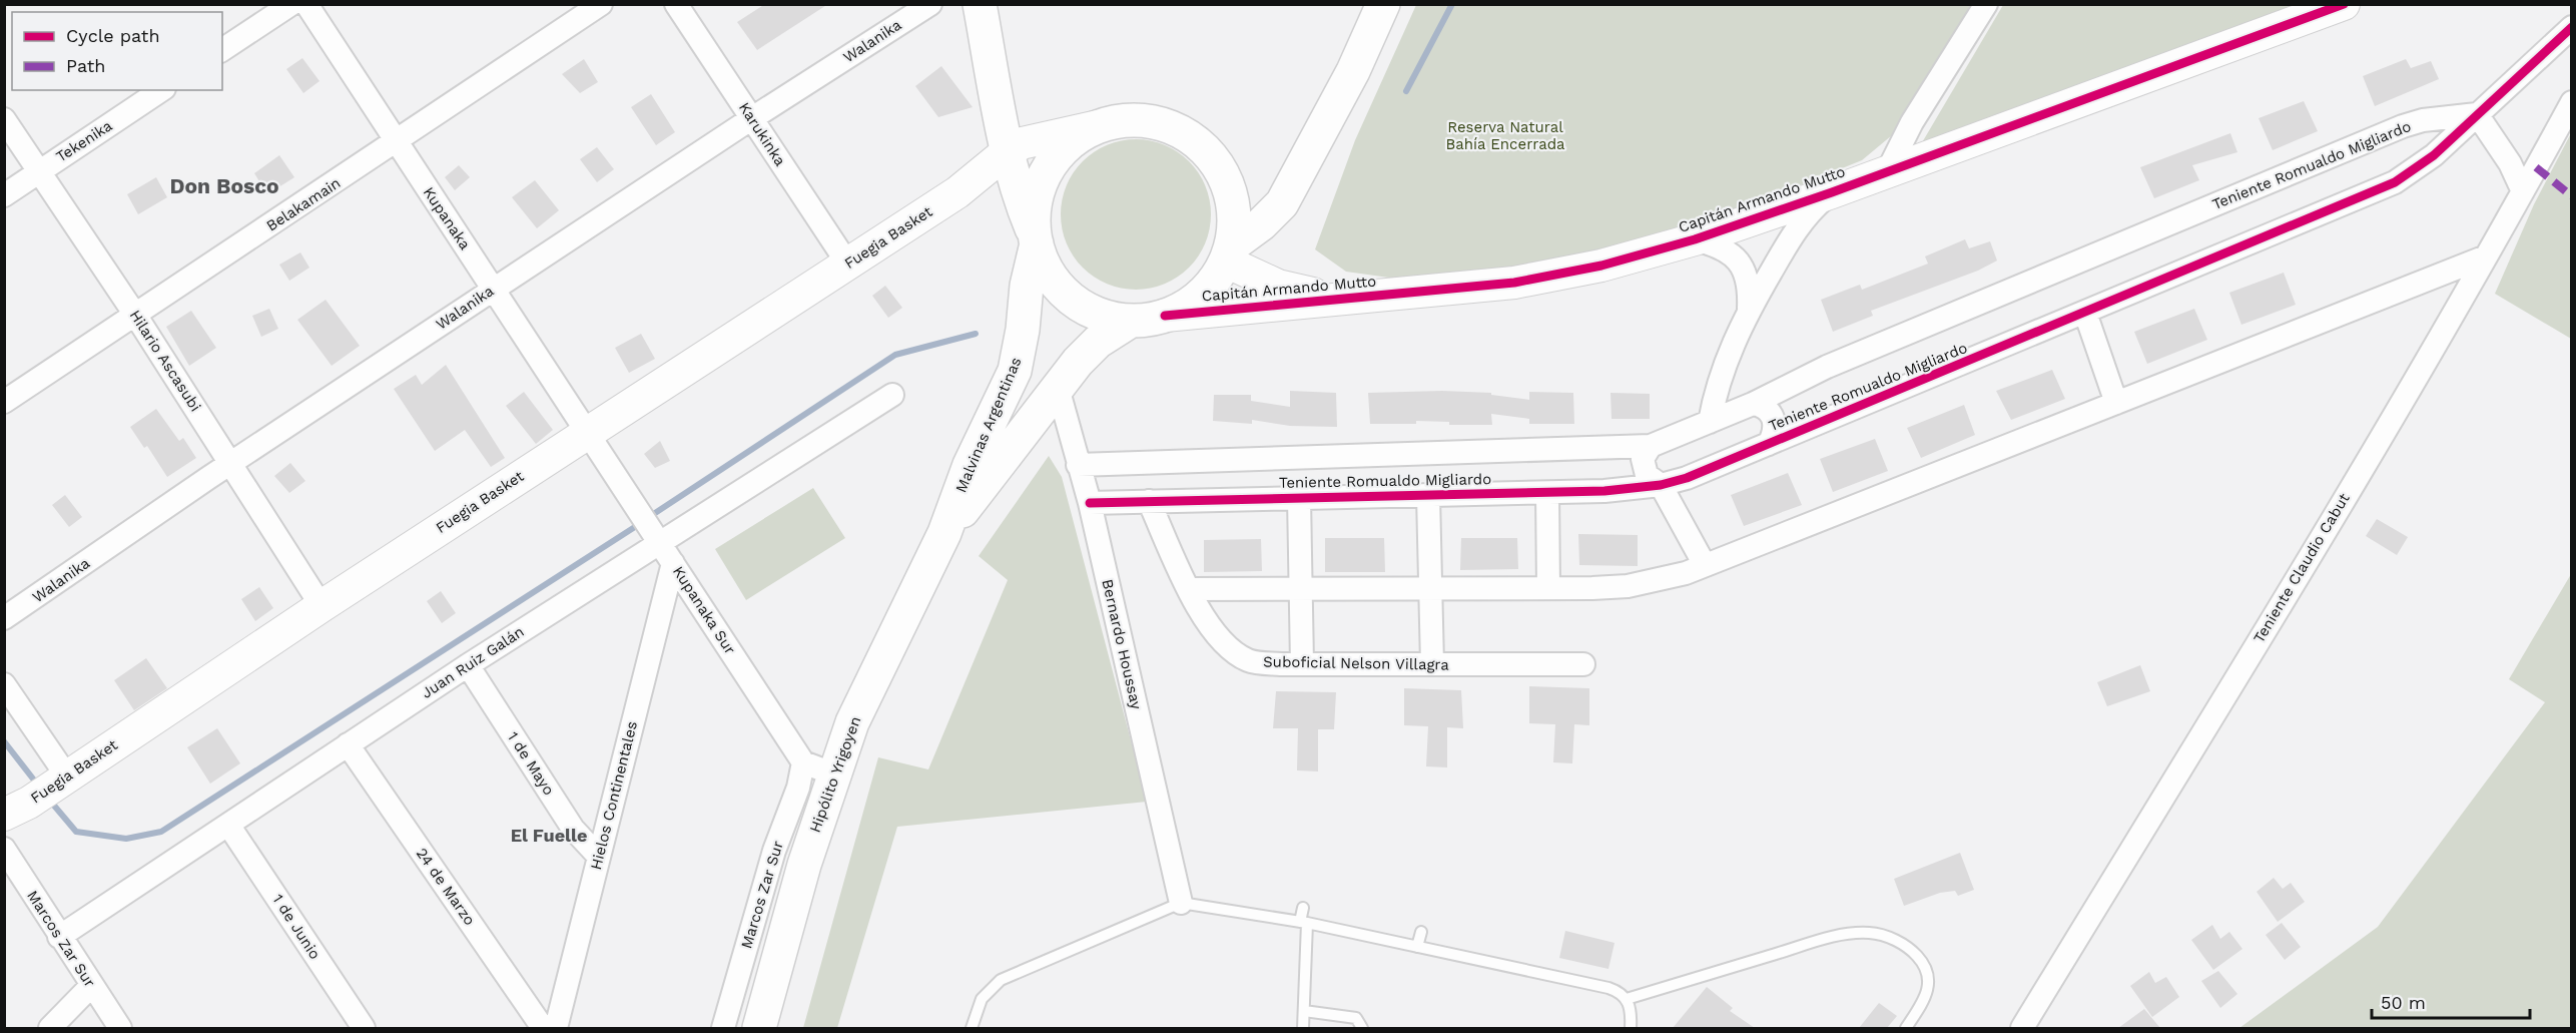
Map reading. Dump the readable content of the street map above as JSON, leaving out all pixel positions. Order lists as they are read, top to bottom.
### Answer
{
  "streets": {
    "main road": ["Malvinas Argentinas", "Hipólito Yrigoyen"],
    "street": [
      "Walanika",
      "Karukinka",
      "Tekenika",
      "Teniente Romualdo Migliardo",
      "Capitán Armando Mutto",
      "Belakamain",
      "Kupanaka",
      "Fuegia Basket",
      "Hilario Ascasubi",
      "Teniente Claudio Cabut",
      "Kupanaka Sur",
      "Bernardo Houssay",
      "Juan Ruiz Galán",
      "Suboficial Nelson Villagra",
      "1 de Mayo",
      "Hielos Continentales",
      "24 de Marzo",
      "Marcos Zar Sur",
      "1 de Junio"
    ]
  },
  "crossings": [
    ["Walanika", "Karukinka"],
    ["Walanika", "Kupanaka"],
    ["Walanika", "Hilario Ascasubi"],
    ["Karukinka", "Fuegia Basket"],
    ["Tekenika", "Hilario Ascasubi"],
    ["Teniente Romualdo Migliardo", "Bernardo Houssay"],
    ["Teniente Romualdo Migliardo", "Suboficial Nelson Villagra"],
    ["Capitán Armando Mutto", "Fuegia Basket"],
    ["Capitán Armando Mutto", "Malvinas Argentinas"],
    ["Belakamain", "Kupanaka"],
    ["Belakamain", "Hilario Ascasubi"],
    ["Kupanaka", "Fuegia Basket"],
    ["Kupanaka", "Kupanaka Sur"],
    ["Fuegia Basket", "Hilario Ascasubi"],
    ["Fuegia Basket", "Malvinas Argentinas"],
    ["Fuegia Basket", "Kupanaka Sur"],
    ["Malvinas Argentinas", "Hipólito Yrigoyen"],
    ["Kupanaka Sur", "Juan Ruiz Galán"],
    ["Kupanaka Sur", "Hipólito Yrigoyen"],
    ["Kupanaka Sur", "Hielos Continentales"],
    ["Kupanaka Sur", "Marcos Zar Sur"],
    ["Juan Ruiz Galán", "1 de Mayo"],
    ["Juan Ruiz Galán", "24 de Marzo"],
    ["Juan Ruiz Galán", "Marcos Zar Sur"],
    ["Juan Ruiz Galán", "1 de Junio"],
    ["1 de Mayo", "Hielos Continentales"],
    ["Hipólito Yrigoyen", "Marcos Zar Sur"]
  ],
  "districts": ["Don Bosco", "El Fuelle"],
  "parks": ["Reserva Natural Bahía Encerrada"],
  "legend": ["Cycle path", "Path"],
  "scale_bar": "50 m"
}
